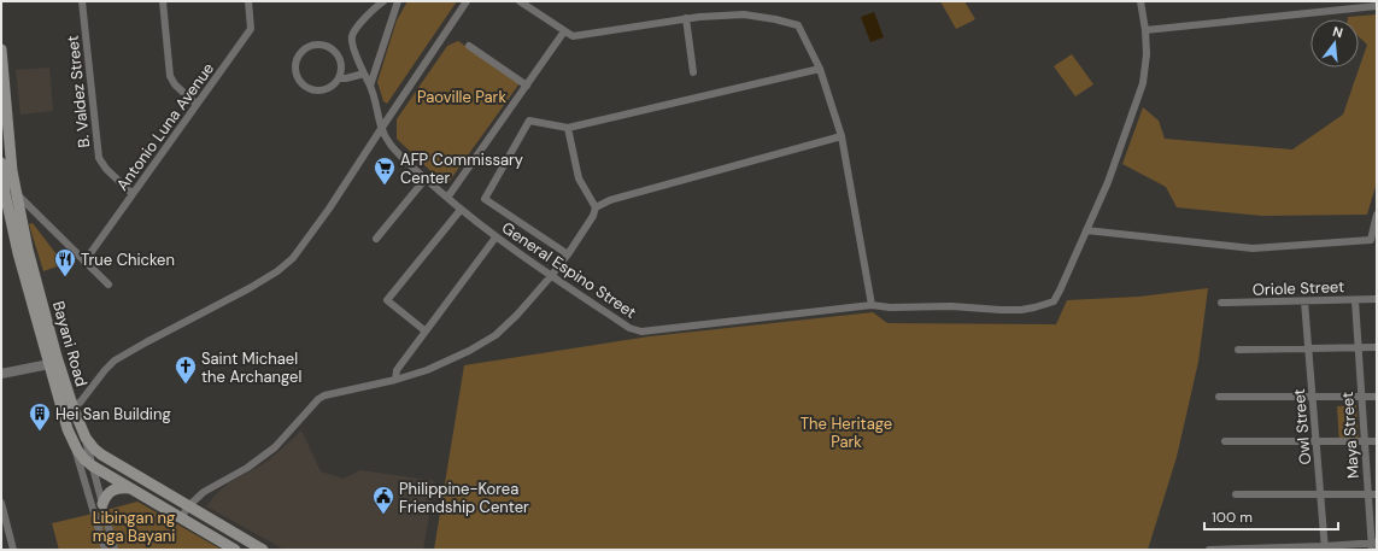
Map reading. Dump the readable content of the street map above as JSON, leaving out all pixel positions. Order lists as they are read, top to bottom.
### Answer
{
  "streets": {
    "main road": ["Bayani Road"],
    "street": [
      "B. Valdez Street",
      "Antonio Luna Avenue",
      "General Espino Street",
      "Oriole Street",
      "Owl Street",
      "Maya Street"
    ]
  },
  "crossings": [
    ["B. Valdez Street", "Antonio Luna Avenue"],
    ["Oriole Street", "Owl Street"],
    ["Oriole Street", "Maya Street"]
  ],
  "parks": ["Paoville Park", "The Heritage Park", "Libingan ng mga Bayani"],
  "places": {
    "supermarket": ["AFP Commissary Center"],
    "restaurant": ["True Chicken"],
    "church": ["Saint Michael the Archangel"],
    "building": ["Hei San Building"],
    "public building": ["Philippine-Korea Friendship Center"]
  },
  "scale_bar": "100 m",
  "north": "top"
}
